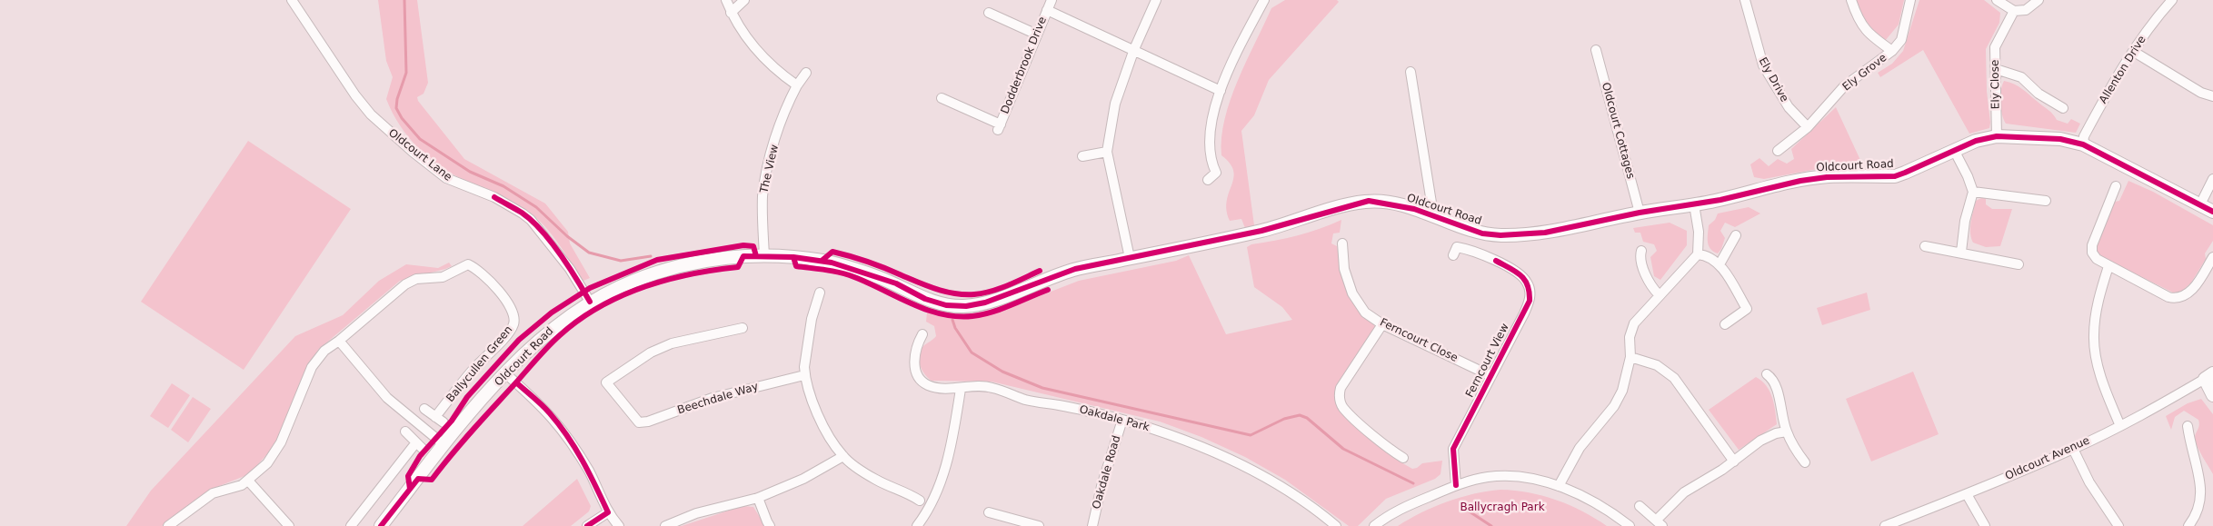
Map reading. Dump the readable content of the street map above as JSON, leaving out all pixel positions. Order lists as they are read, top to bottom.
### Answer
{
  "streets": {
    "street": [
      "Dodderbrook Drive",
      "Allenton Drive",
      "Ely Grove",
      "Ely Drive",
      "Ely Close",
      "Oldcourt Cottages",
      "Oldcourt Lane",
      "Oldcourt Road",
      "The View",
      "Ferncourt Close",
      "Ferncourt View",
      "Ballycullen Green",
      "Beechdale Way",
      "Oakdale Park",
      "Oldcourt Avenue",
      "Oakdale Road"
    ]
  },
  "crossings": [
    ["Allenton Drive", "Oldcourt Road"],
    ["Ely Grove", "Ely Drive"],
    ["Ely Close", "Oldcourt Road"],
    ["Oldcourt Cottages", "Oldcourt Road"],
    ["Oldcourt Lane", "Oldcourt Road"],
    ["Oldcourt Road", "The View"],
    ["Ferncourt Close", "Ferncourt View"],
    ["Oakdale Park", "Oakdale Road"]
  ],
  "parks": ["Ballycragh Park"]
}
